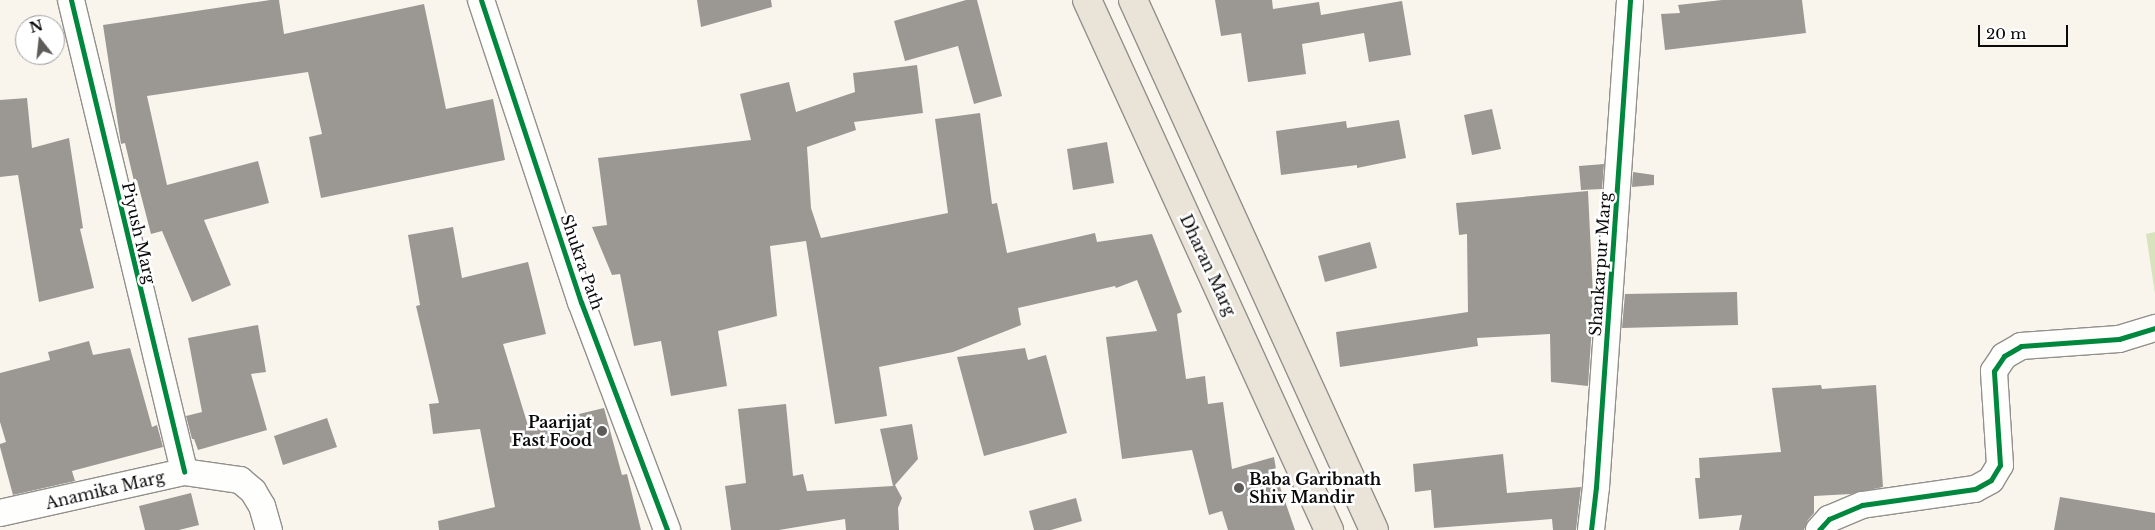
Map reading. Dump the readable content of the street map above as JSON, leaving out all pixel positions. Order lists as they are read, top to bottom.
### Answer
{
  "streets": {
    "main road": ["Dharan Marg"],
    "street": [
      "Piyush Marg",
      "Shukra Path",
      "Shankarpur Marg",
      "Anamika Marg"
    ]
  },
  "crossings": [
    ["Piyush Marg", "Anamika Marg"]
  ],
  "places": ["Paarijat Fast Food", "Baba Garibnath Shiv Mandir"],
  "scale_bar": "20 m",
  "north": "top"
}
